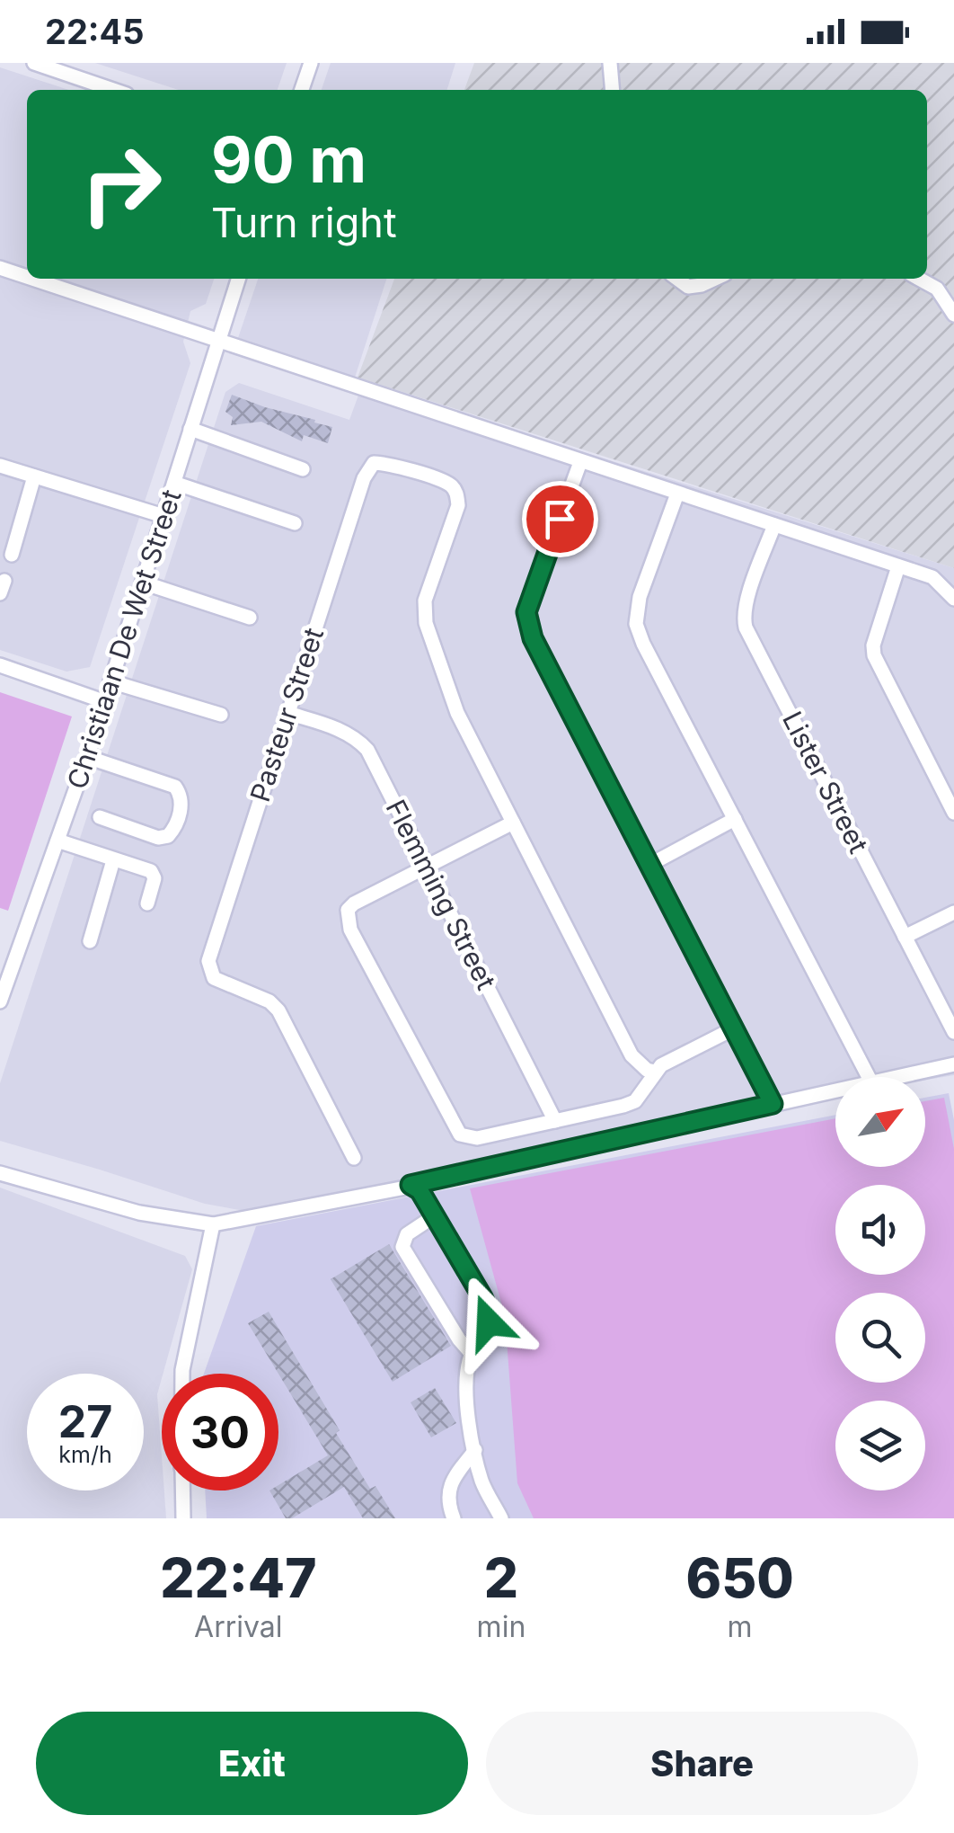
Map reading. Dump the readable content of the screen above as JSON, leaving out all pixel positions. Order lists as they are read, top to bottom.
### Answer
{
  "streets": {
    "street": [
      "Christiaan De Wet Street",
      "Pasteur Street",
      "Lister Street",
      "Flemming Street"
    ]
  },
  "crossings": [
    ["Pasteur Street", "Flemming Street"]
  ],
  "north": "top right",
  "page": {
    "status": "22:45",
    "turn": ["90 m", "Turn right"],
    "speed": "27 km/h",
    "limit": "30",
    "eta": [
      "22:47",
      "Arrival",
      "2",
      "min",
      "650",
      "m"
    ],
    "buttons": ["Exit", "Share"]
  }
}
